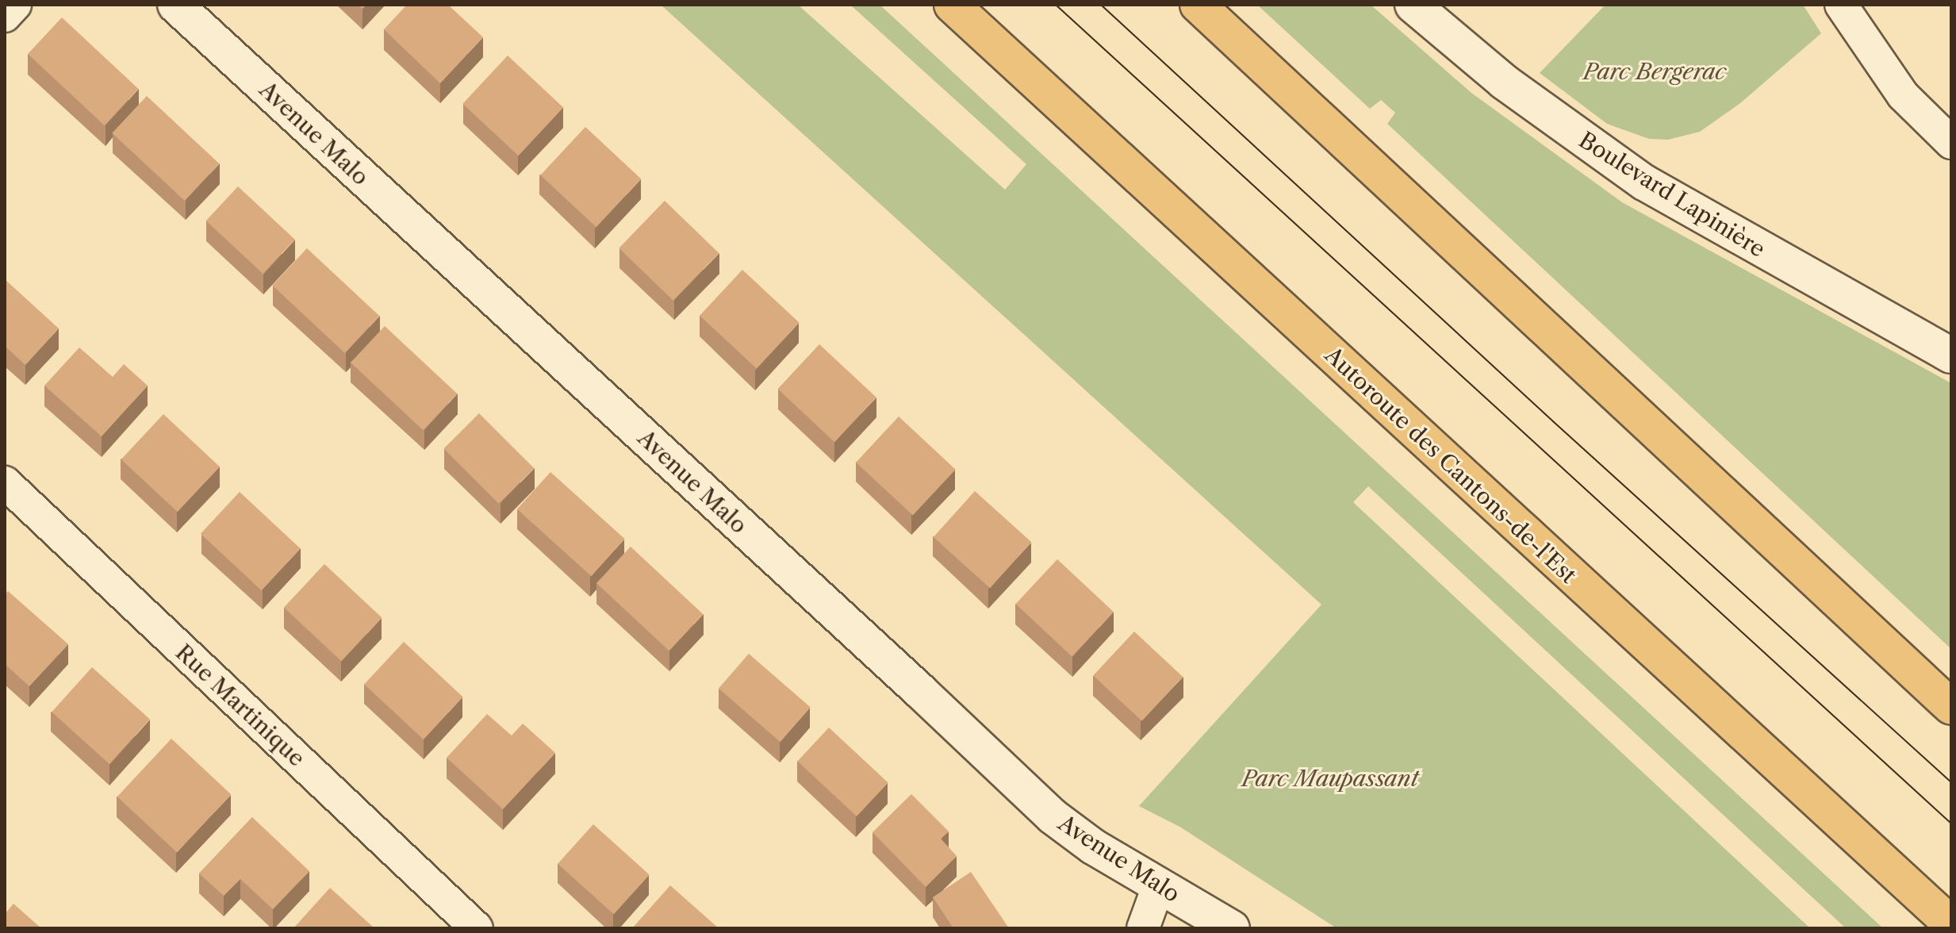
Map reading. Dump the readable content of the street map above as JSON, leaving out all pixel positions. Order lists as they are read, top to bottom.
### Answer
{
  "streets": {
    "highway": ["Autoroute des Cantons-de-l'Est"],
    "street": ["Avenue Malo", "Boulevard Lapinière", "Rue Martinique"]
  },
  "parks": ["Parc Bergerac", "Parc Maupassant"]
}
